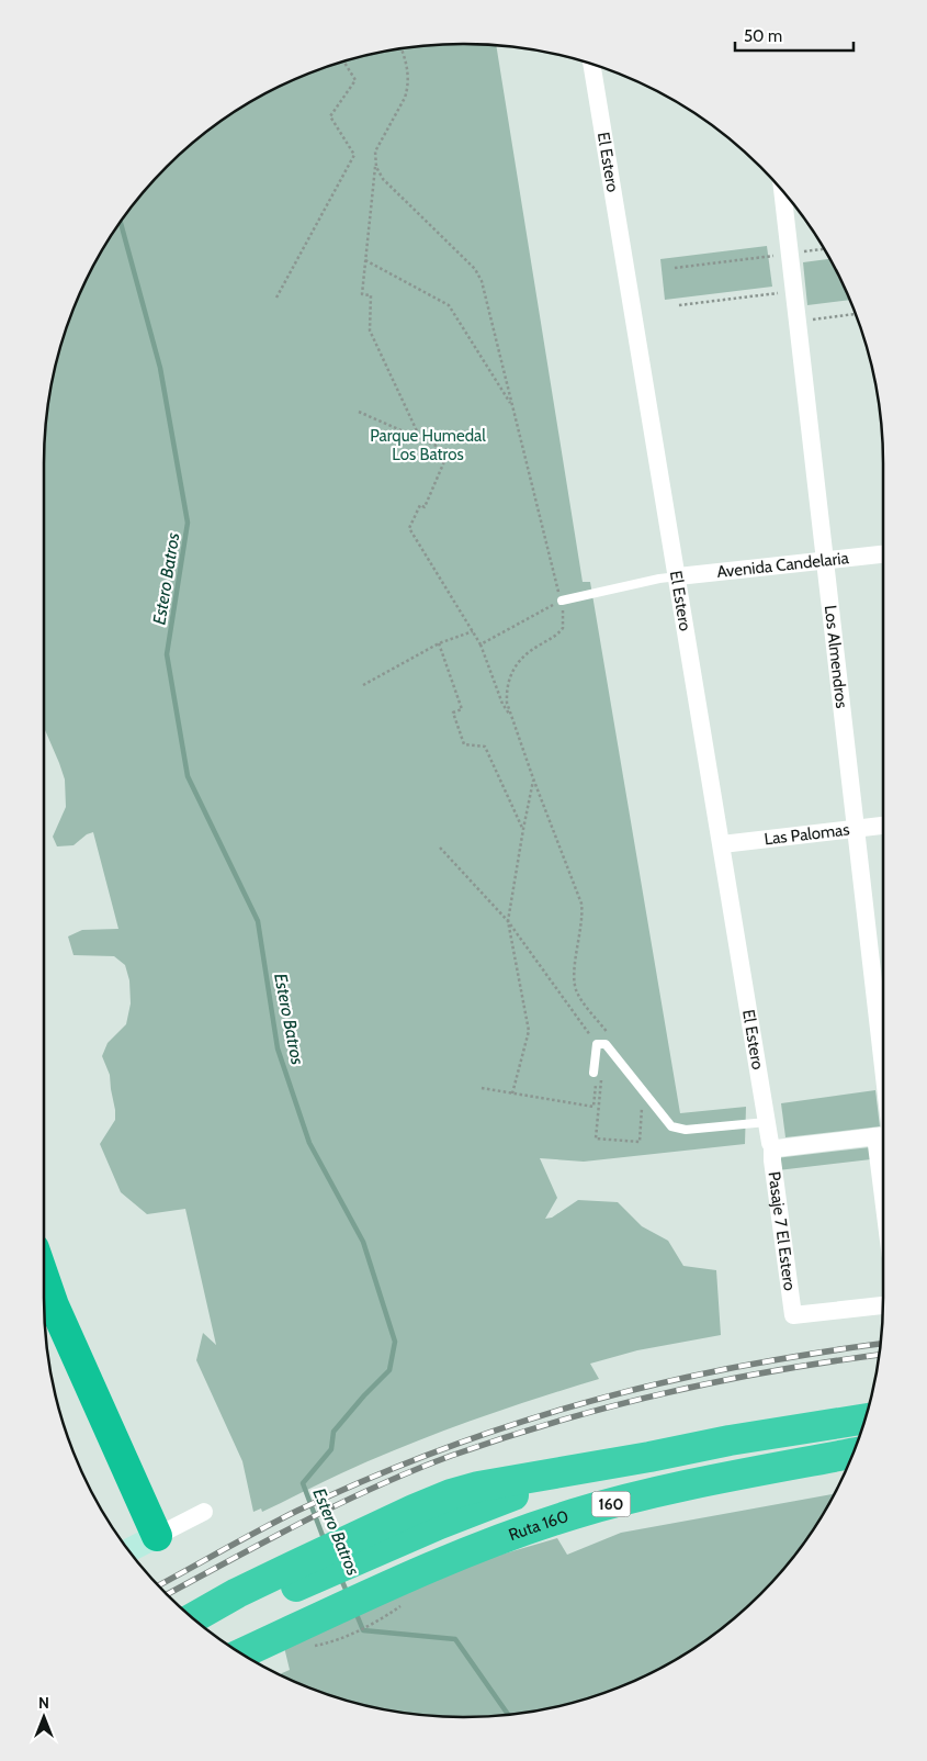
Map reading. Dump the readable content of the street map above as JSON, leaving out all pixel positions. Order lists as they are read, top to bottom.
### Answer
{
  "streets": {
    "highway": ["160", "Ruta 160"],
    "street": [
      "El Estero",
      "Avenida Candelaria",
      "Los Almendros",
      "Las Palomas",
      "Pasaje 7 El Estero"
    ]
  },
  "crossings": [
    ["El Estero", "Avenida Candelaria"],
    ["El Estero", "Las Palomas"],
    ["El Estero", "Pasaje 7 El Estero"],
    ["Avenida Candelaria", "Los Almendros"],
    ["Los Almendros", "Las Palomas"]
  ],
  "water": ["Estero Batros"],
  "parks": ["Parque Humedal Los Batros"],
  "scale_bar": "50 m",
  "north": "top"
}
